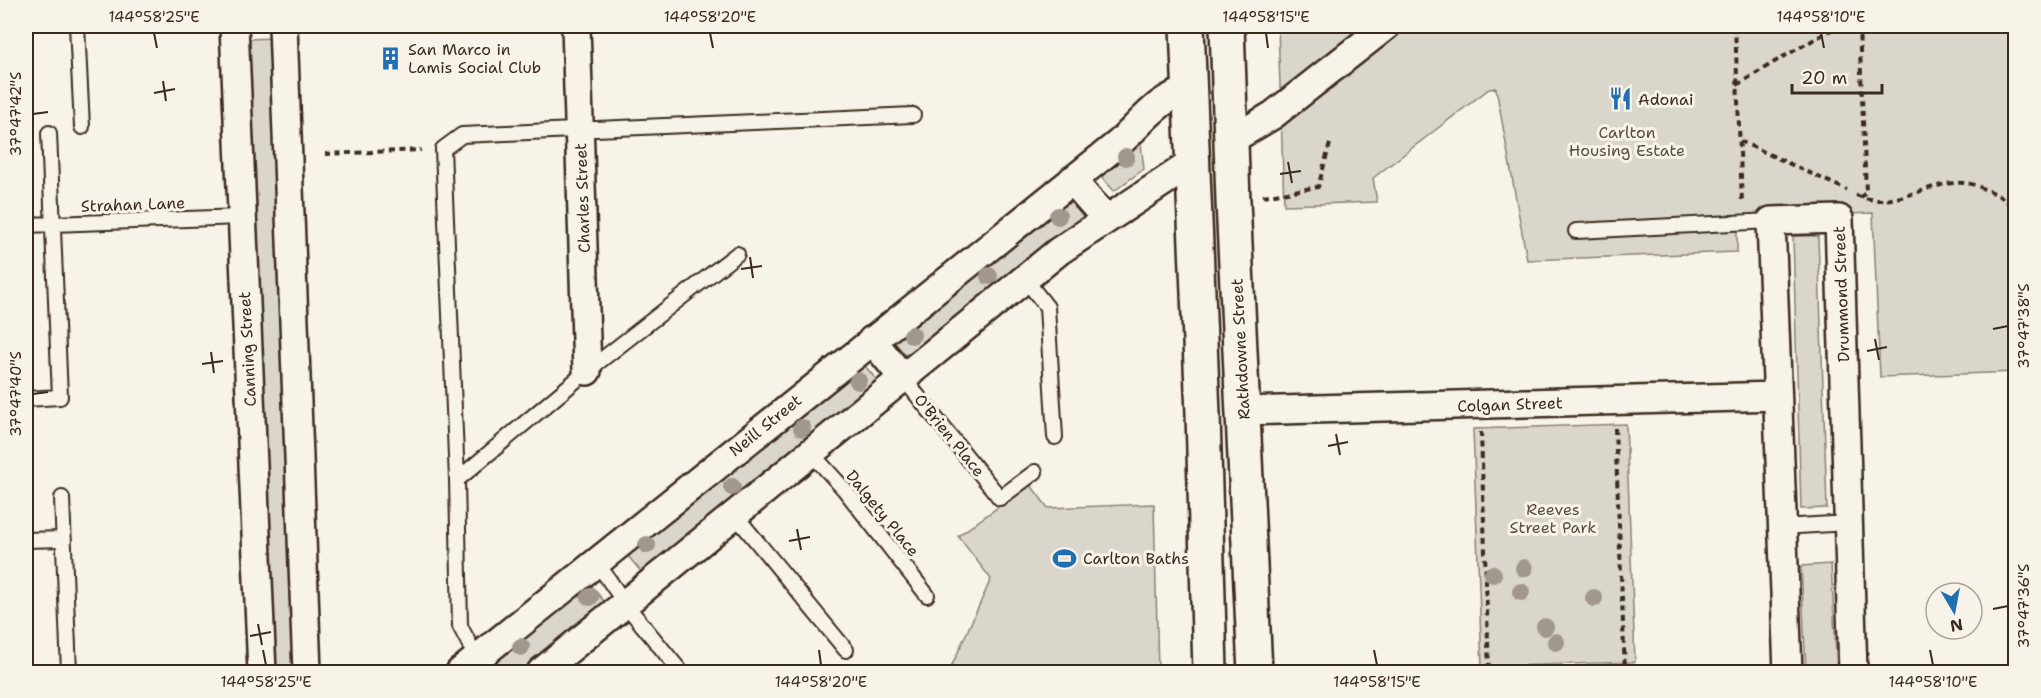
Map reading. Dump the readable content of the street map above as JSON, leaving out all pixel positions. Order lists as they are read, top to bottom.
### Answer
{
  "streets": {
    "main road": ["Rathdowne Street"],
    "street": [
      "Charles Street",
      "Drummond Street",
      "Canning Street",
      "Colgan Street",
      "Neill Street",
      "O'Brien Place"
    ],
    "lane": ["Strahan Lane", "Dalgety Place"]
  },
  "crossings": [
    ["Strahan Lane", "Canning Street"],
    ["Rathdowne Street", "Colgan Street"],
    ["Neill Street", "O'Brien Place"]
  ],
  "parks": ["Carlton Housing Estate", "Reeves Street Park"],
  "places": {
    "building": ["San Marco in Lamis Social Club"],
    "restaurant": ["Adonai"],
    "sports": ["Carlton Baths"]
  },
  "scale_bar": "20 m",
  "north": "bottom",
  "coordinates": [
    "144°58'25\"E",
    "144°58'20\"E",
    "144°58'15\"E",
    "144°58'10\"E",
    "37°47'42\"S",
    "37°47'38\"S",
    "37°47'40\"S",
    "37°47'36\"S"
  ]
}
